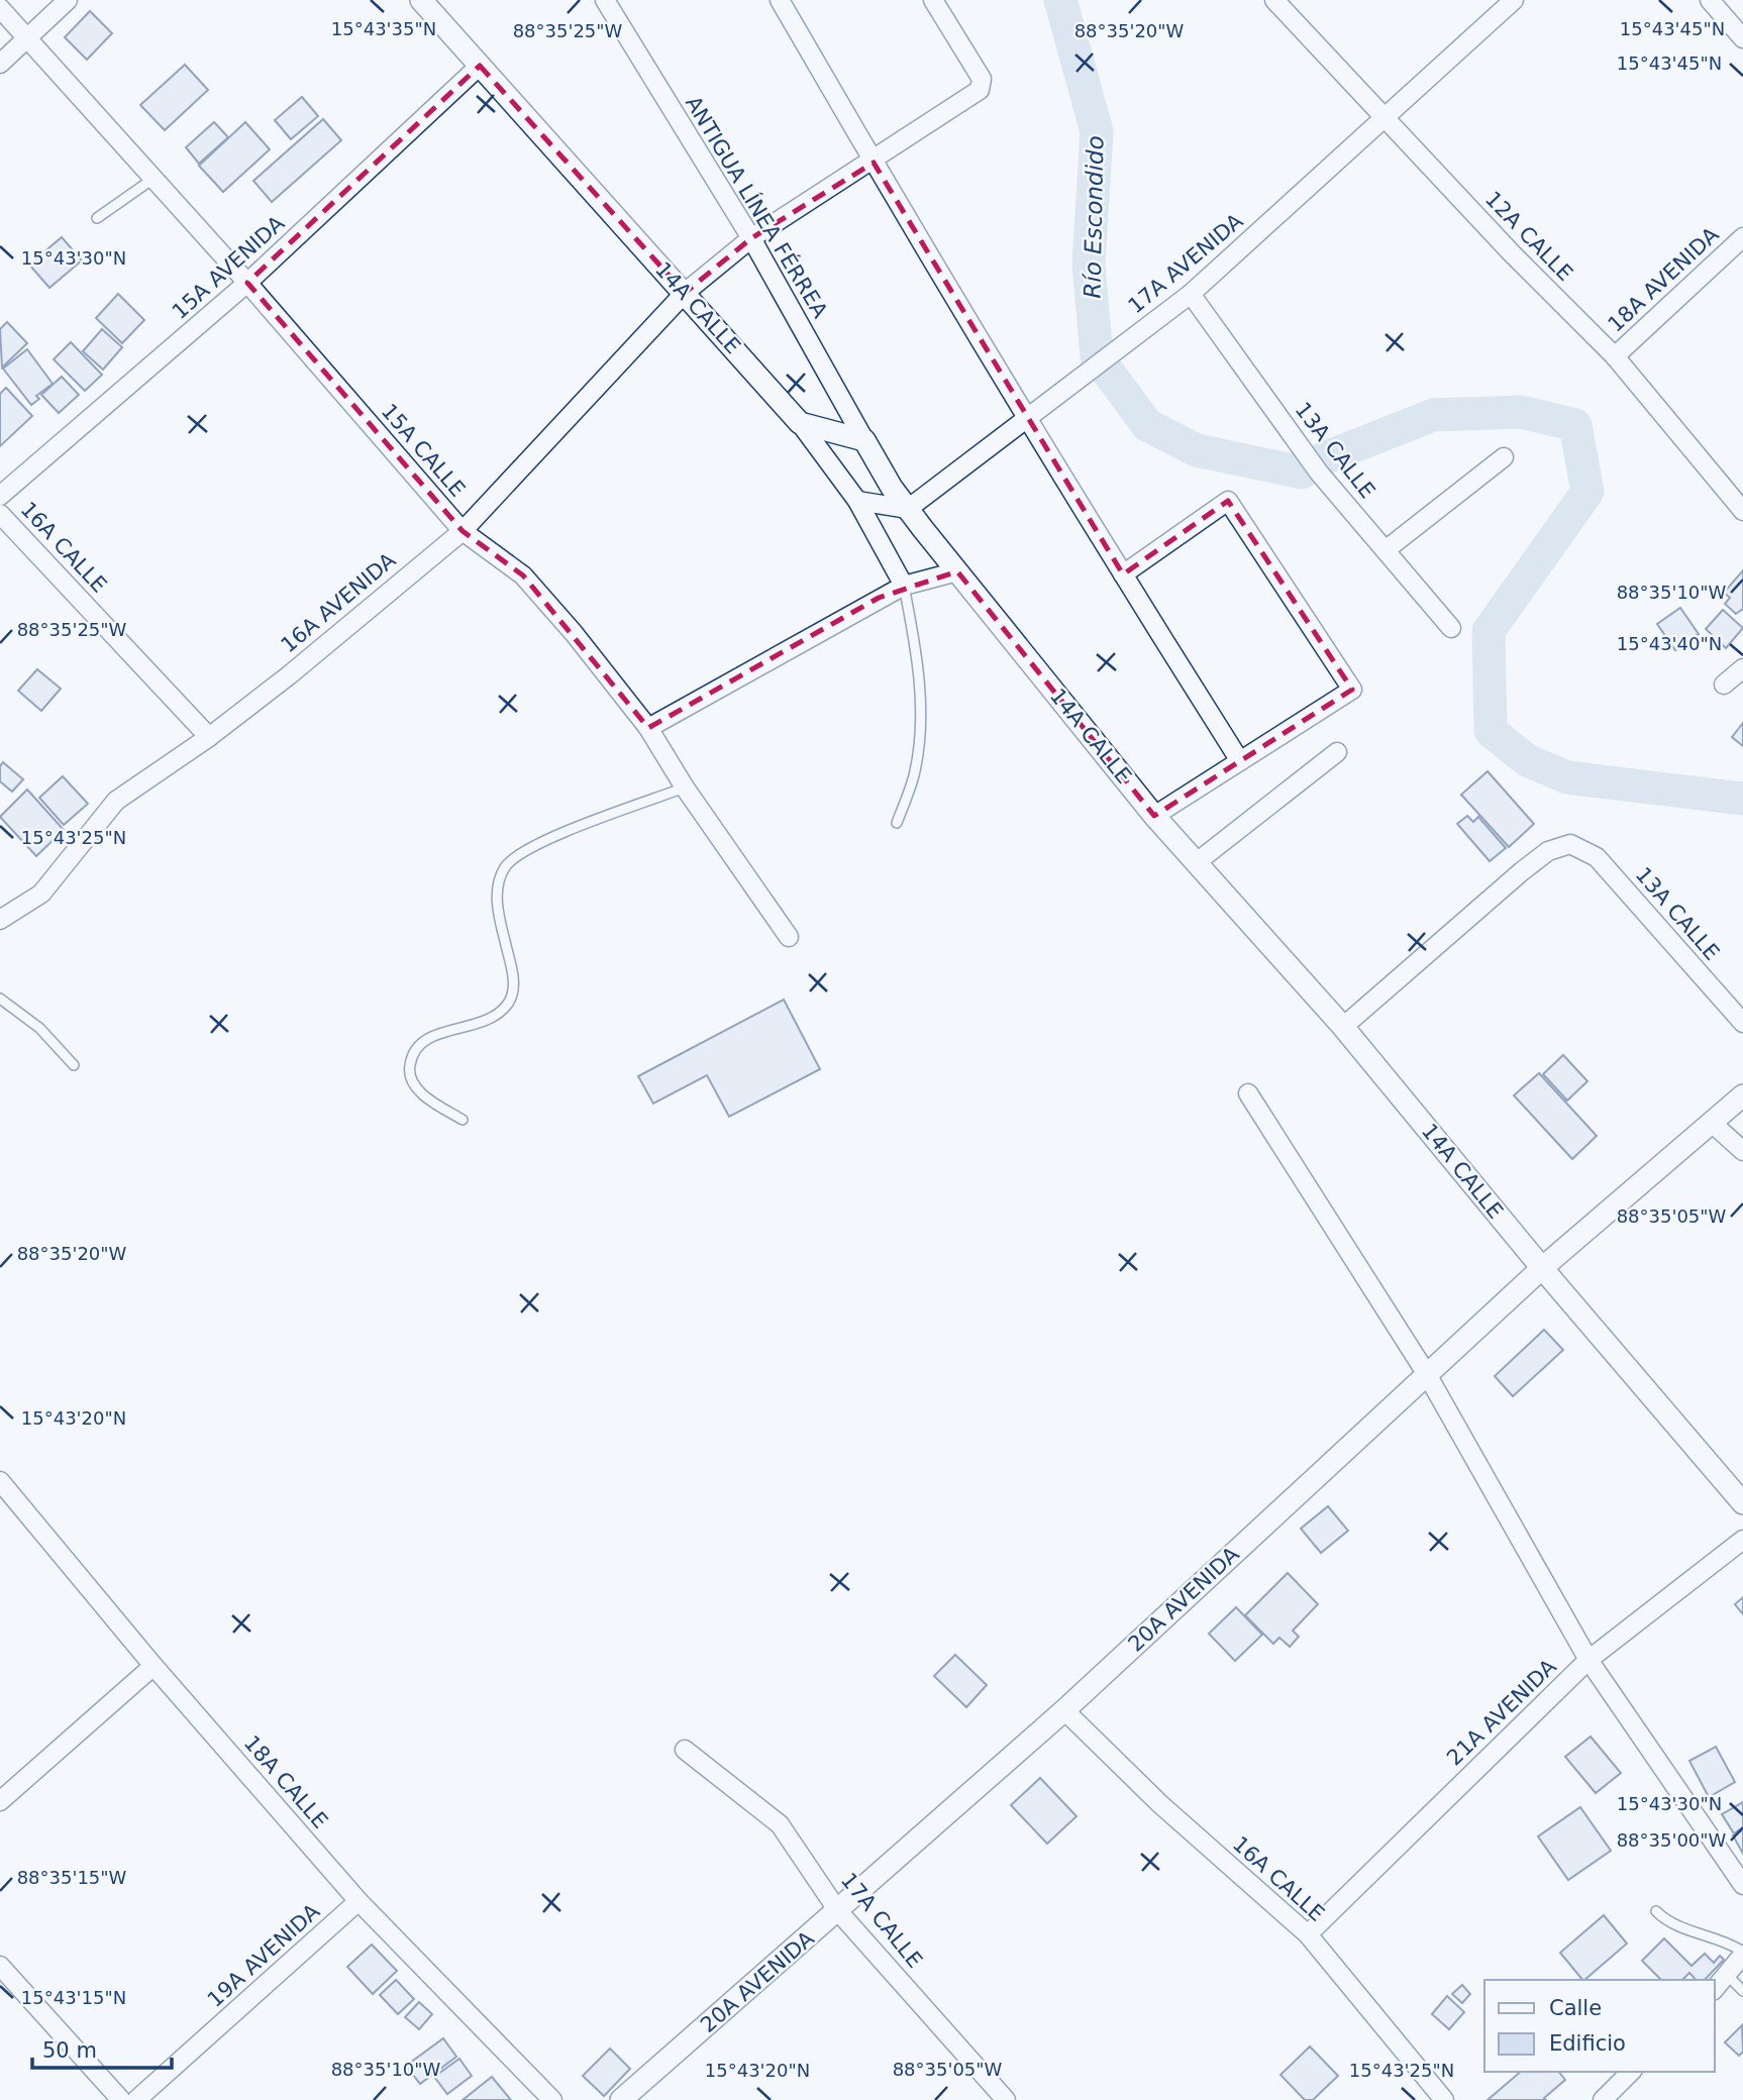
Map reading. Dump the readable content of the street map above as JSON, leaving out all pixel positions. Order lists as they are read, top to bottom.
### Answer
{
  "streets": {
    "street": [
      "ANTIGUA LÍNEA FÉRREA",
      "12A CALLE",
      "17A AVENIDA",
      "15A AVENIDA",
      "18A AVENIDA",
      "14A CALLE",
      "15A CALLE",
      "13A CALLE",
      "16A CALLE",
      "16A AVENIDA",
      "20A AVENIDA",
      "21A AVENIDA",
      "18A CALLE",
      "17A CALLE",
      "19A AVENIDA"
    ]
  },
  "crossings": [
    ["ANTIGUA LÍNEA FÉRREA", "14A CALLE"],
    ["ANTIGUA LÍNEA FÉRREA", "16A AVENIDA"],
    ["12A CALLE", "17A AVENIDA"],
    ["12A CALLE", "18A AVENIDA"],
    ["17A AVENIDA", "14A CALLE"],
    ["17A AVENIDA", "13A CALLE"],
    ["15A AVENIDA", "14A CALLE"],
    ["15A AVENIDA", "15A CALLE"],
    ["14A CALLE", "13A CALLE"],
    ["14A CALLE", "16A AVENIDA"],
    ["14A CALLE", "20A AVENIDA"],
    ["15A CALLE", "16A AVENIDA"],
    ["16A CALLE", "16A AVENIDA"],
    ["16A CALLE", "20A AVENIDA"],
    ["16A CALLE", "21A AVENIDA"],
    ["20A AVENIDA", "17A CALLE"],
    ["18A CALLE", "19A AVENIDA"]
  ],
  "water": ["Río Escondido"],
  "legend": ["Calle", "Edificio"],
  "scale_bar": "50 m",
  "coordinates": [
    "15°43'45\"N",
    "15°43'35\"N",
    "88°35'25\"W",
    "88°35'20\"W",
    "15°43'30\"N",
    "88°35'10\"W",
    "15°43'40\"N",
    "15°43'25\"N",
    "88°35'05\"W",
    "15°43'20\"N",
    "88°35'00\"W",
    "88°35'15\"W",
    "15°43'15\"N"
  ]
}
